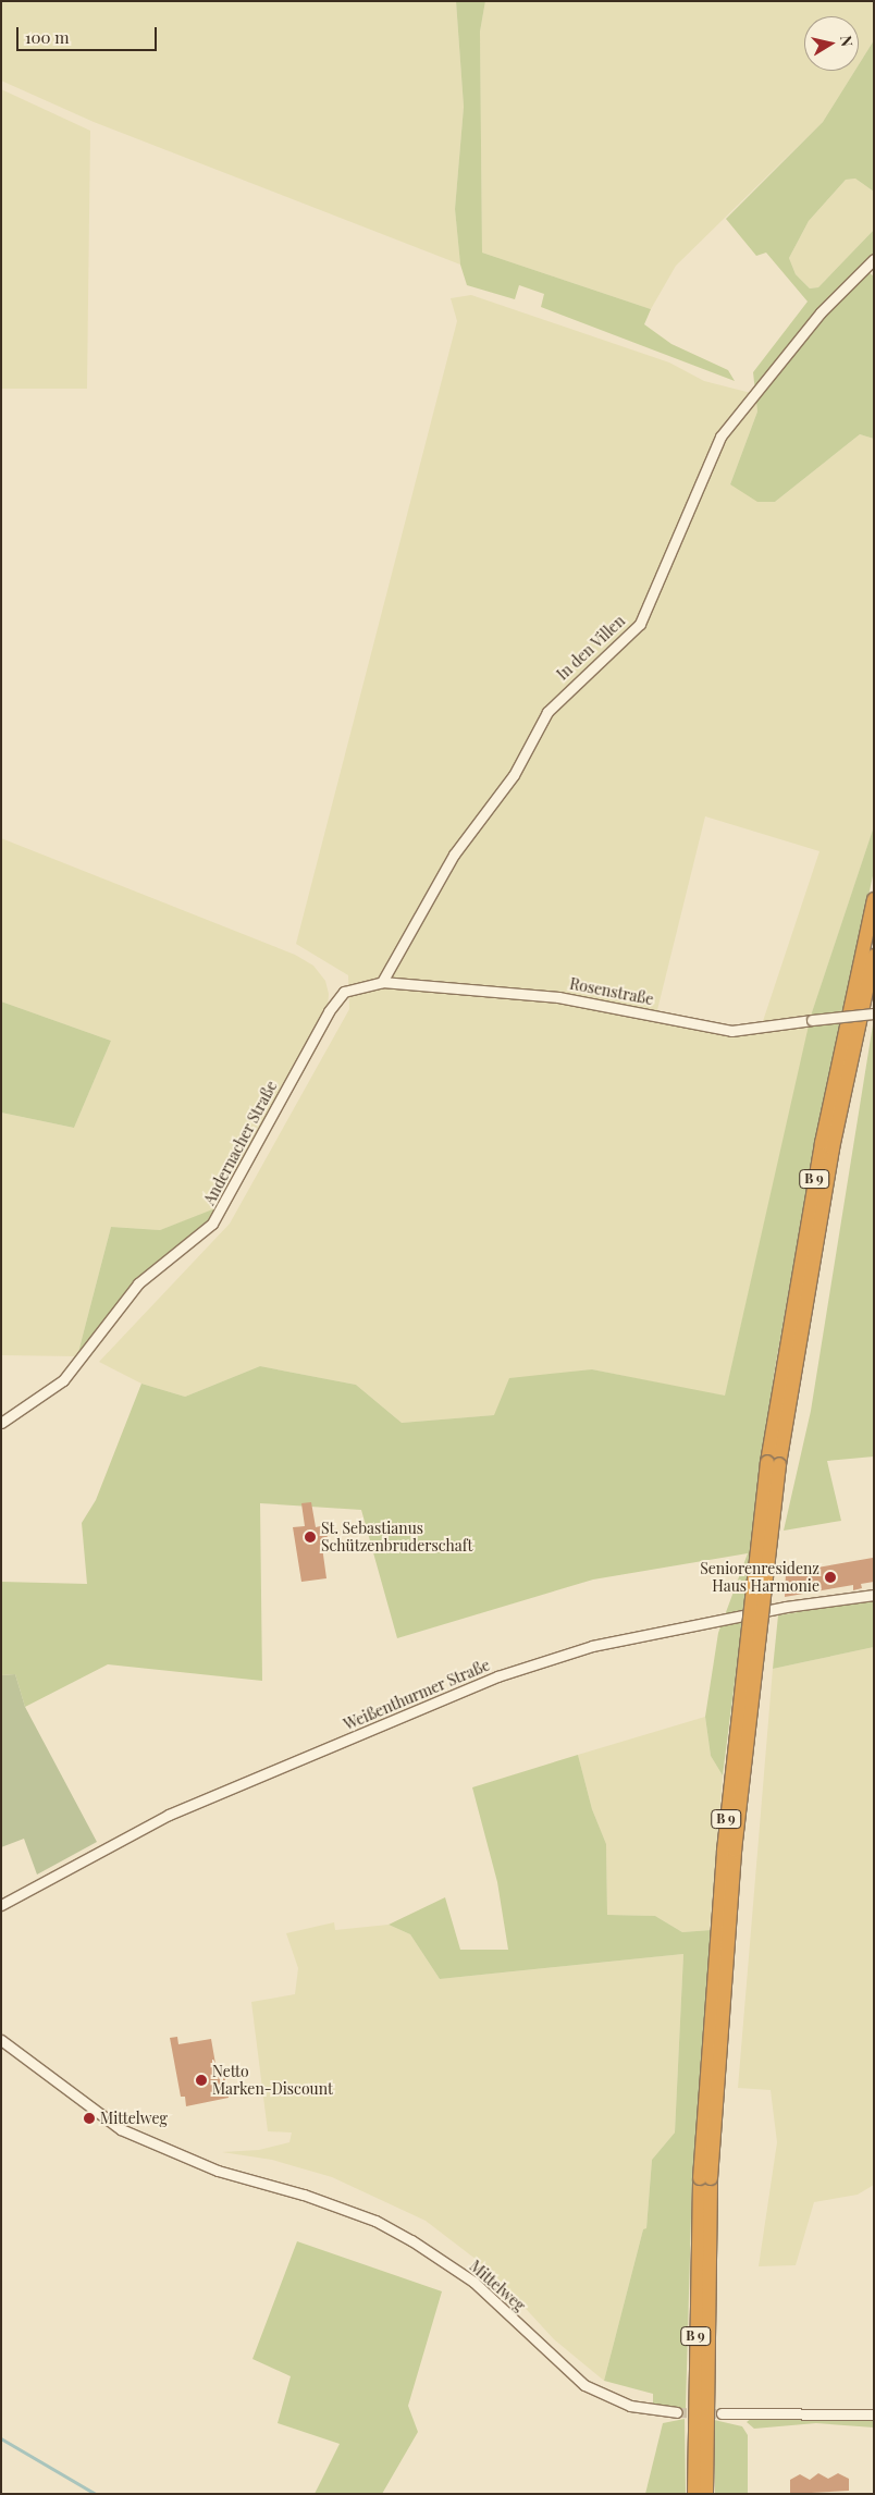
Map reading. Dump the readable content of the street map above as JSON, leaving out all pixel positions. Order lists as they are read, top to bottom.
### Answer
{
  "streets": {
    "highway": ["B 9"],
    "street": [
      "In den Villen",
      "Rosenstraße",
      "Andernacher Straße",
      "Weißenthurmer Straße",
      "Mittelweg"
    ]
  },
  "crossings": [
    ["In den Villen", "Rosenstraße"],
    ["Rosenstraße", "Andernacher Straße"]
  ],
  "places": [
    "St. Sebastianus Schützenbruderschaft",
    "Seniorenresidenz Haus Harmonie",
    "Netto Marken-Discount",
    "Mittelweg"
  ],
  "scale_bar": "100 m",
  "north": "right"
}
